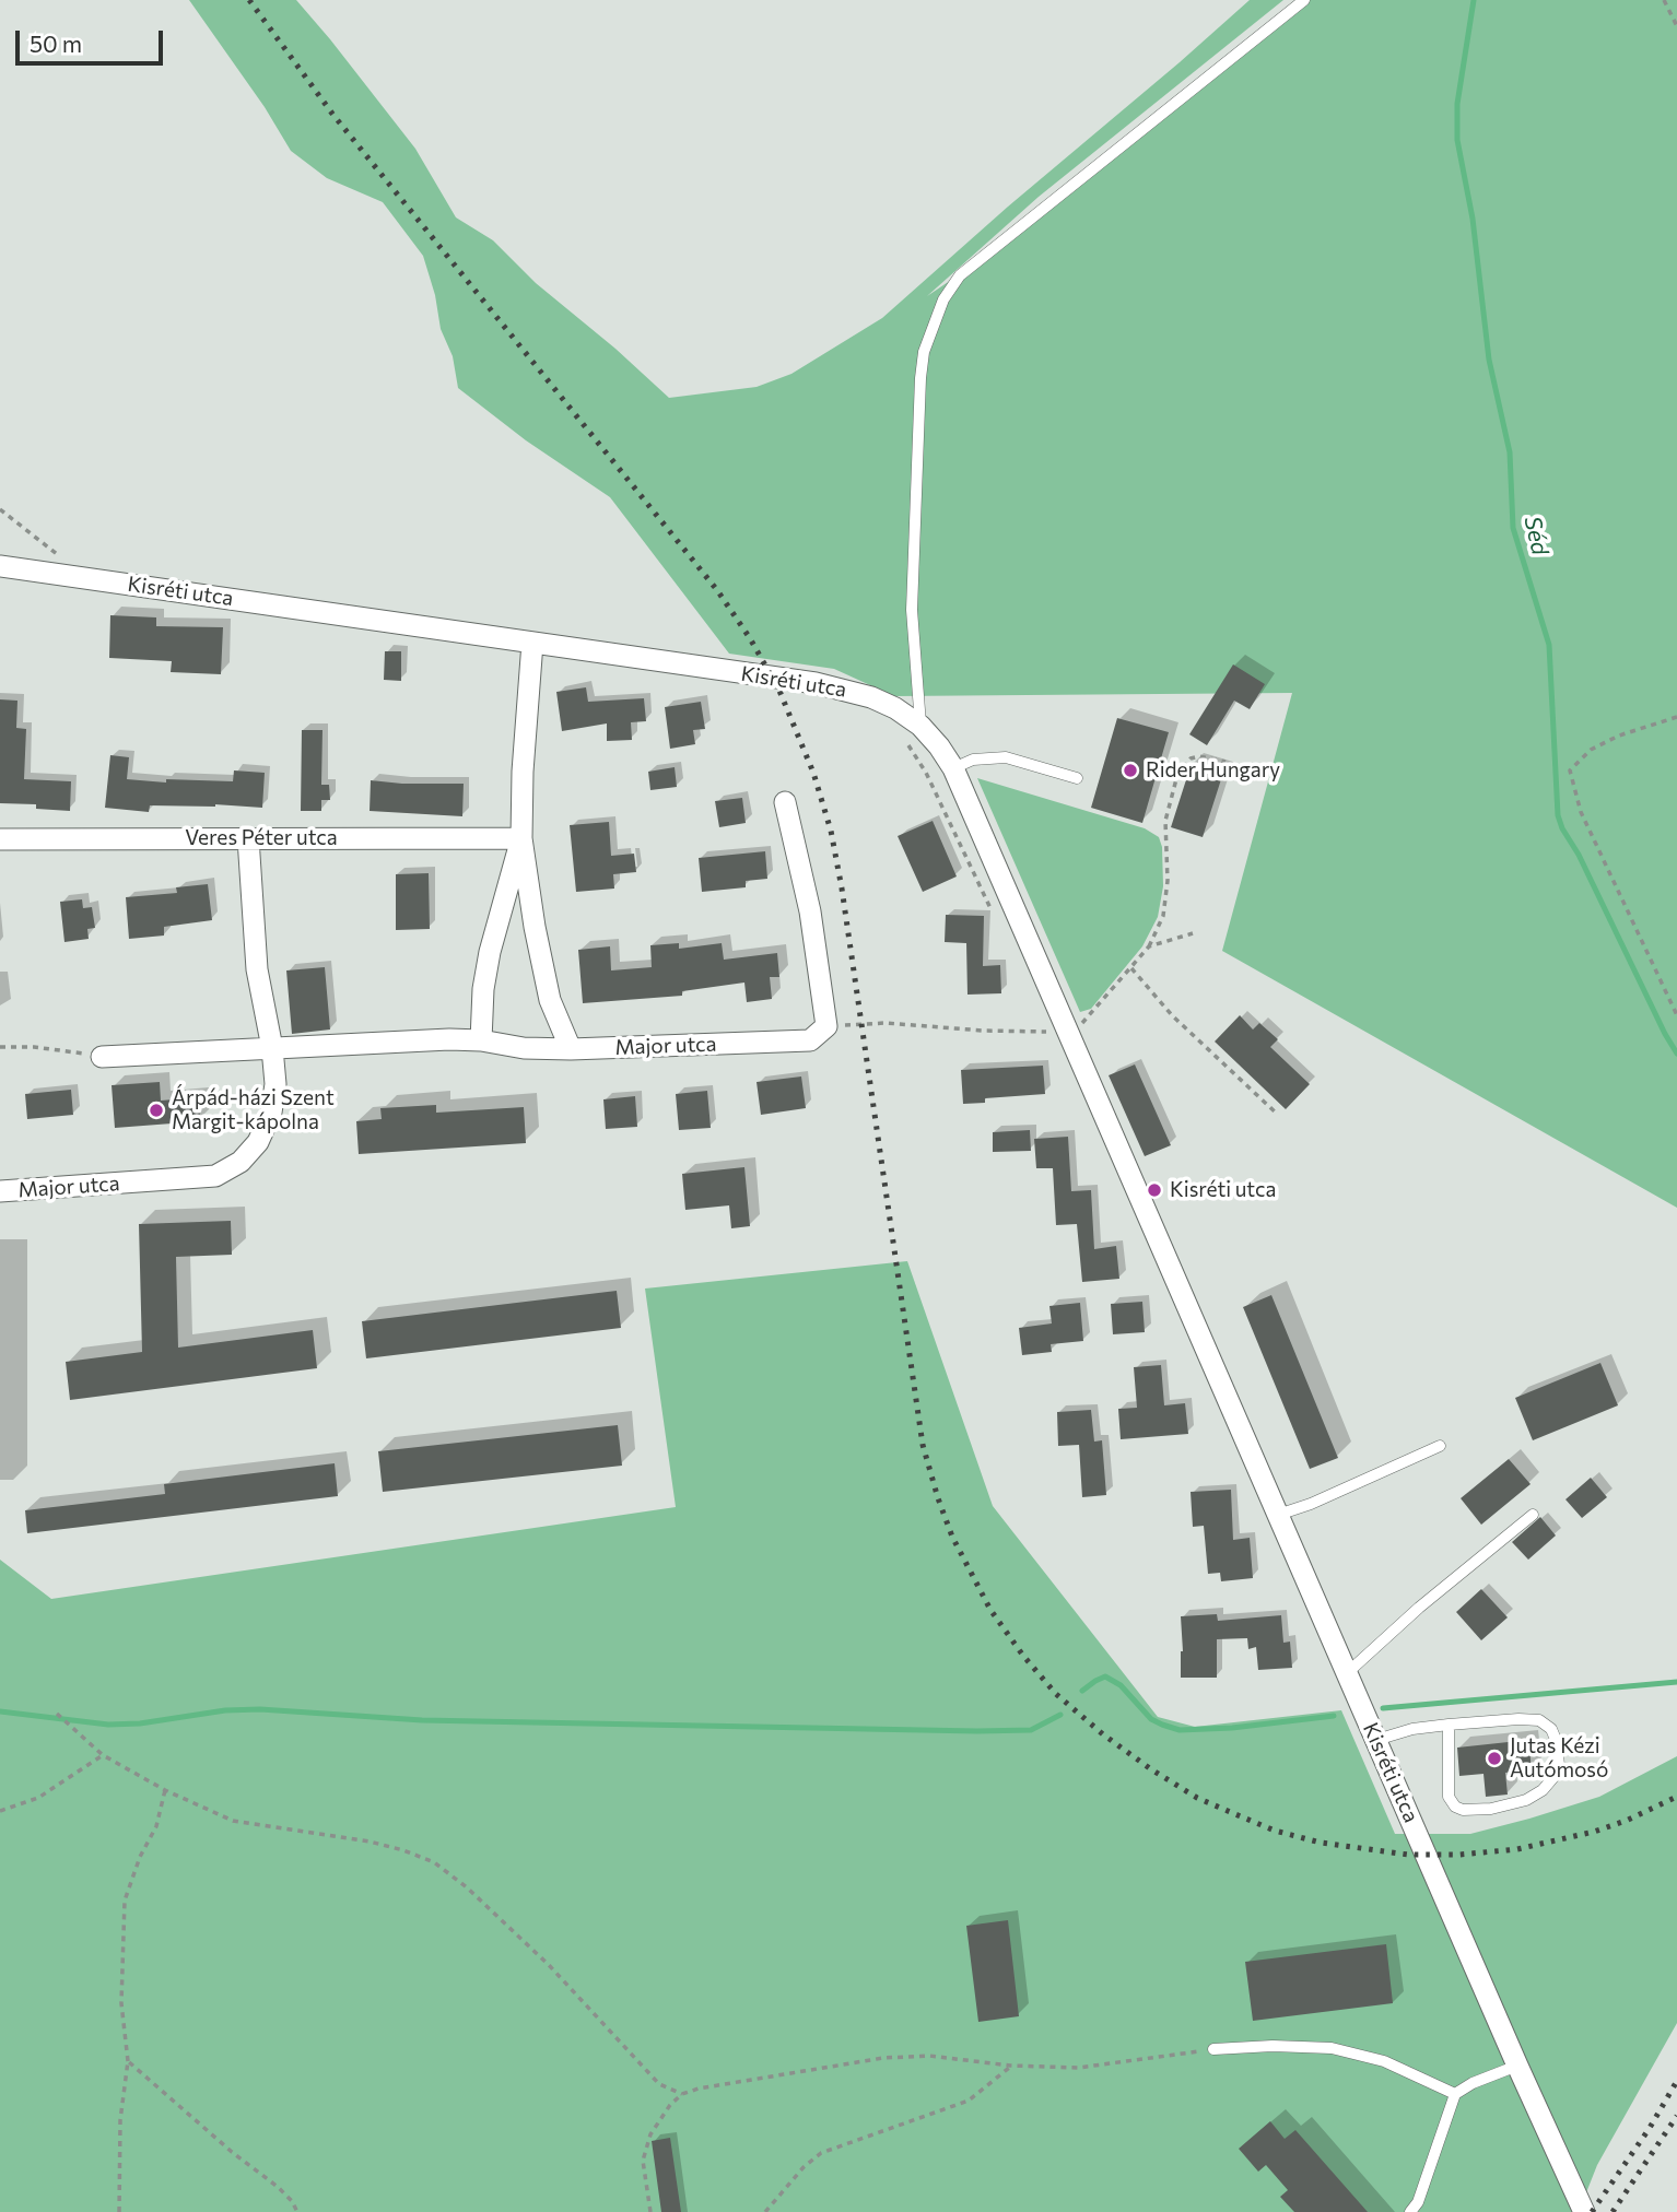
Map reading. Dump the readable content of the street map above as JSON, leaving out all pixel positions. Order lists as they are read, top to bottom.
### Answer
{
  "streets": {
    "street": ["Kisréti utca", "Veres Péter utca", "Major utca"]
  },
  "water": ["Séd"],
  "places": [
    "Rider Hungary",
    "Árpád-házi Szent Margit-kápolna",
    "Kisréti utca",
    "Jutas Kézi Autómosó"
  ],
  "scale_bar": "50 m"
}
